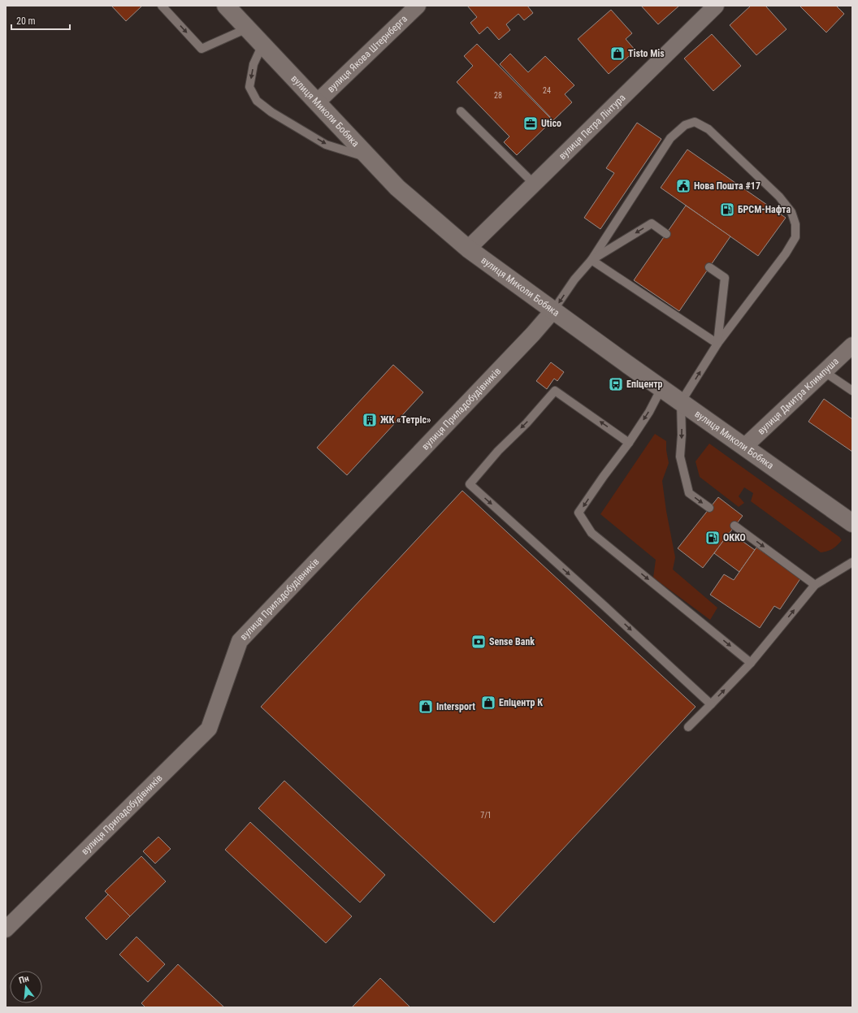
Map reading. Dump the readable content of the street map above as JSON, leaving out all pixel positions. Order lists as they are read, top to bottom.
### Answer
{
  "streets": {
    "street": [
      "вулиця Якова Штернберга",
      "вулиця Миколи Бобяка",
      "вулиця Петра Лінтура",
      "вулиця Дмитра Климпуша",
      "вулиця Приладобудівників"
    ]
  },
  "crossings": [
    ["вулиця Якова Штернберга", "вулиця Миколи Бобяка"],
    ["вулиця Миколи Бобяка", "вулиця Петра Лінтура"],
    ["вулиця Миколи Бобяка", "вулиця Дмитра Климпуша"],
    ["вулиця Миколи Бобяка", "вулиця Приладобудівників"]
  ],
  "places": {
    "shop": ["Tisto Mis", "Епіцентр К", "Intersport"],
    "office": ["Utico"],
    "public building": ["Нова Пошта #17"],
    "fuel station": ["БРСМ-Нафта", "ОККО"],
    "bus stop": ["Епіцентр"],
    "building": ["ЖК «Тетріс»"],
    "bank": ["Sense Bank"]
  },
  "house_numbers": ["24", "28", "7/1"],
  "scale_bar": "20 m",
  "north": "top"
}
